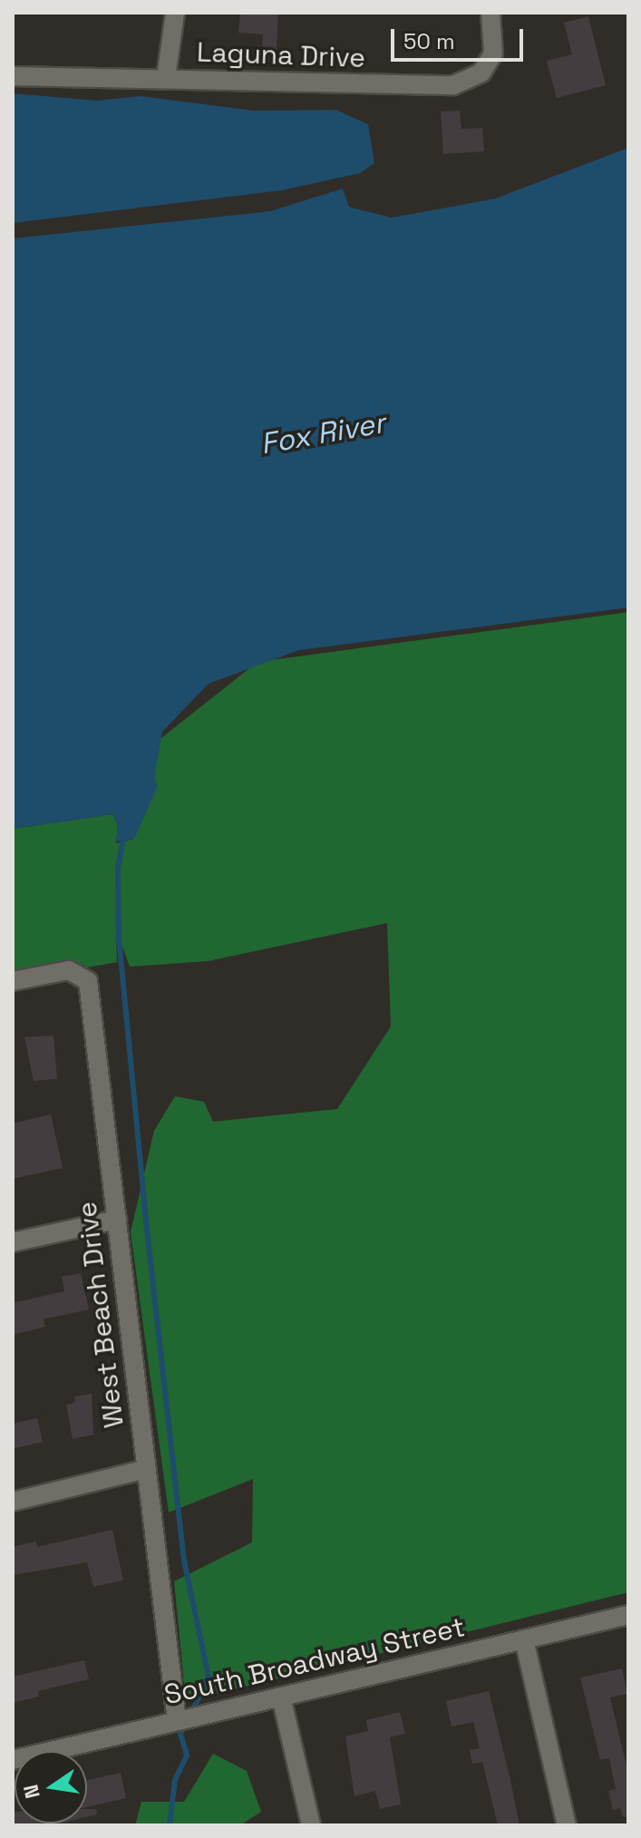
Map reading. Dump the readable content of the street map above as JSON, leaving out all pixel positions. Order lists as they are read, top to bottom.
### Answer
{
  "streets": {
    "street": ["Laguna Drive", "West Beach Drive", "South Broadway Street"]
  },
  "crossings": [
    ["West Beach Drive", "South Broadway Street"]
  ],
  "water": ["Fox River"],
  "scale_bar": "50 m",
  "north": "left"
}
